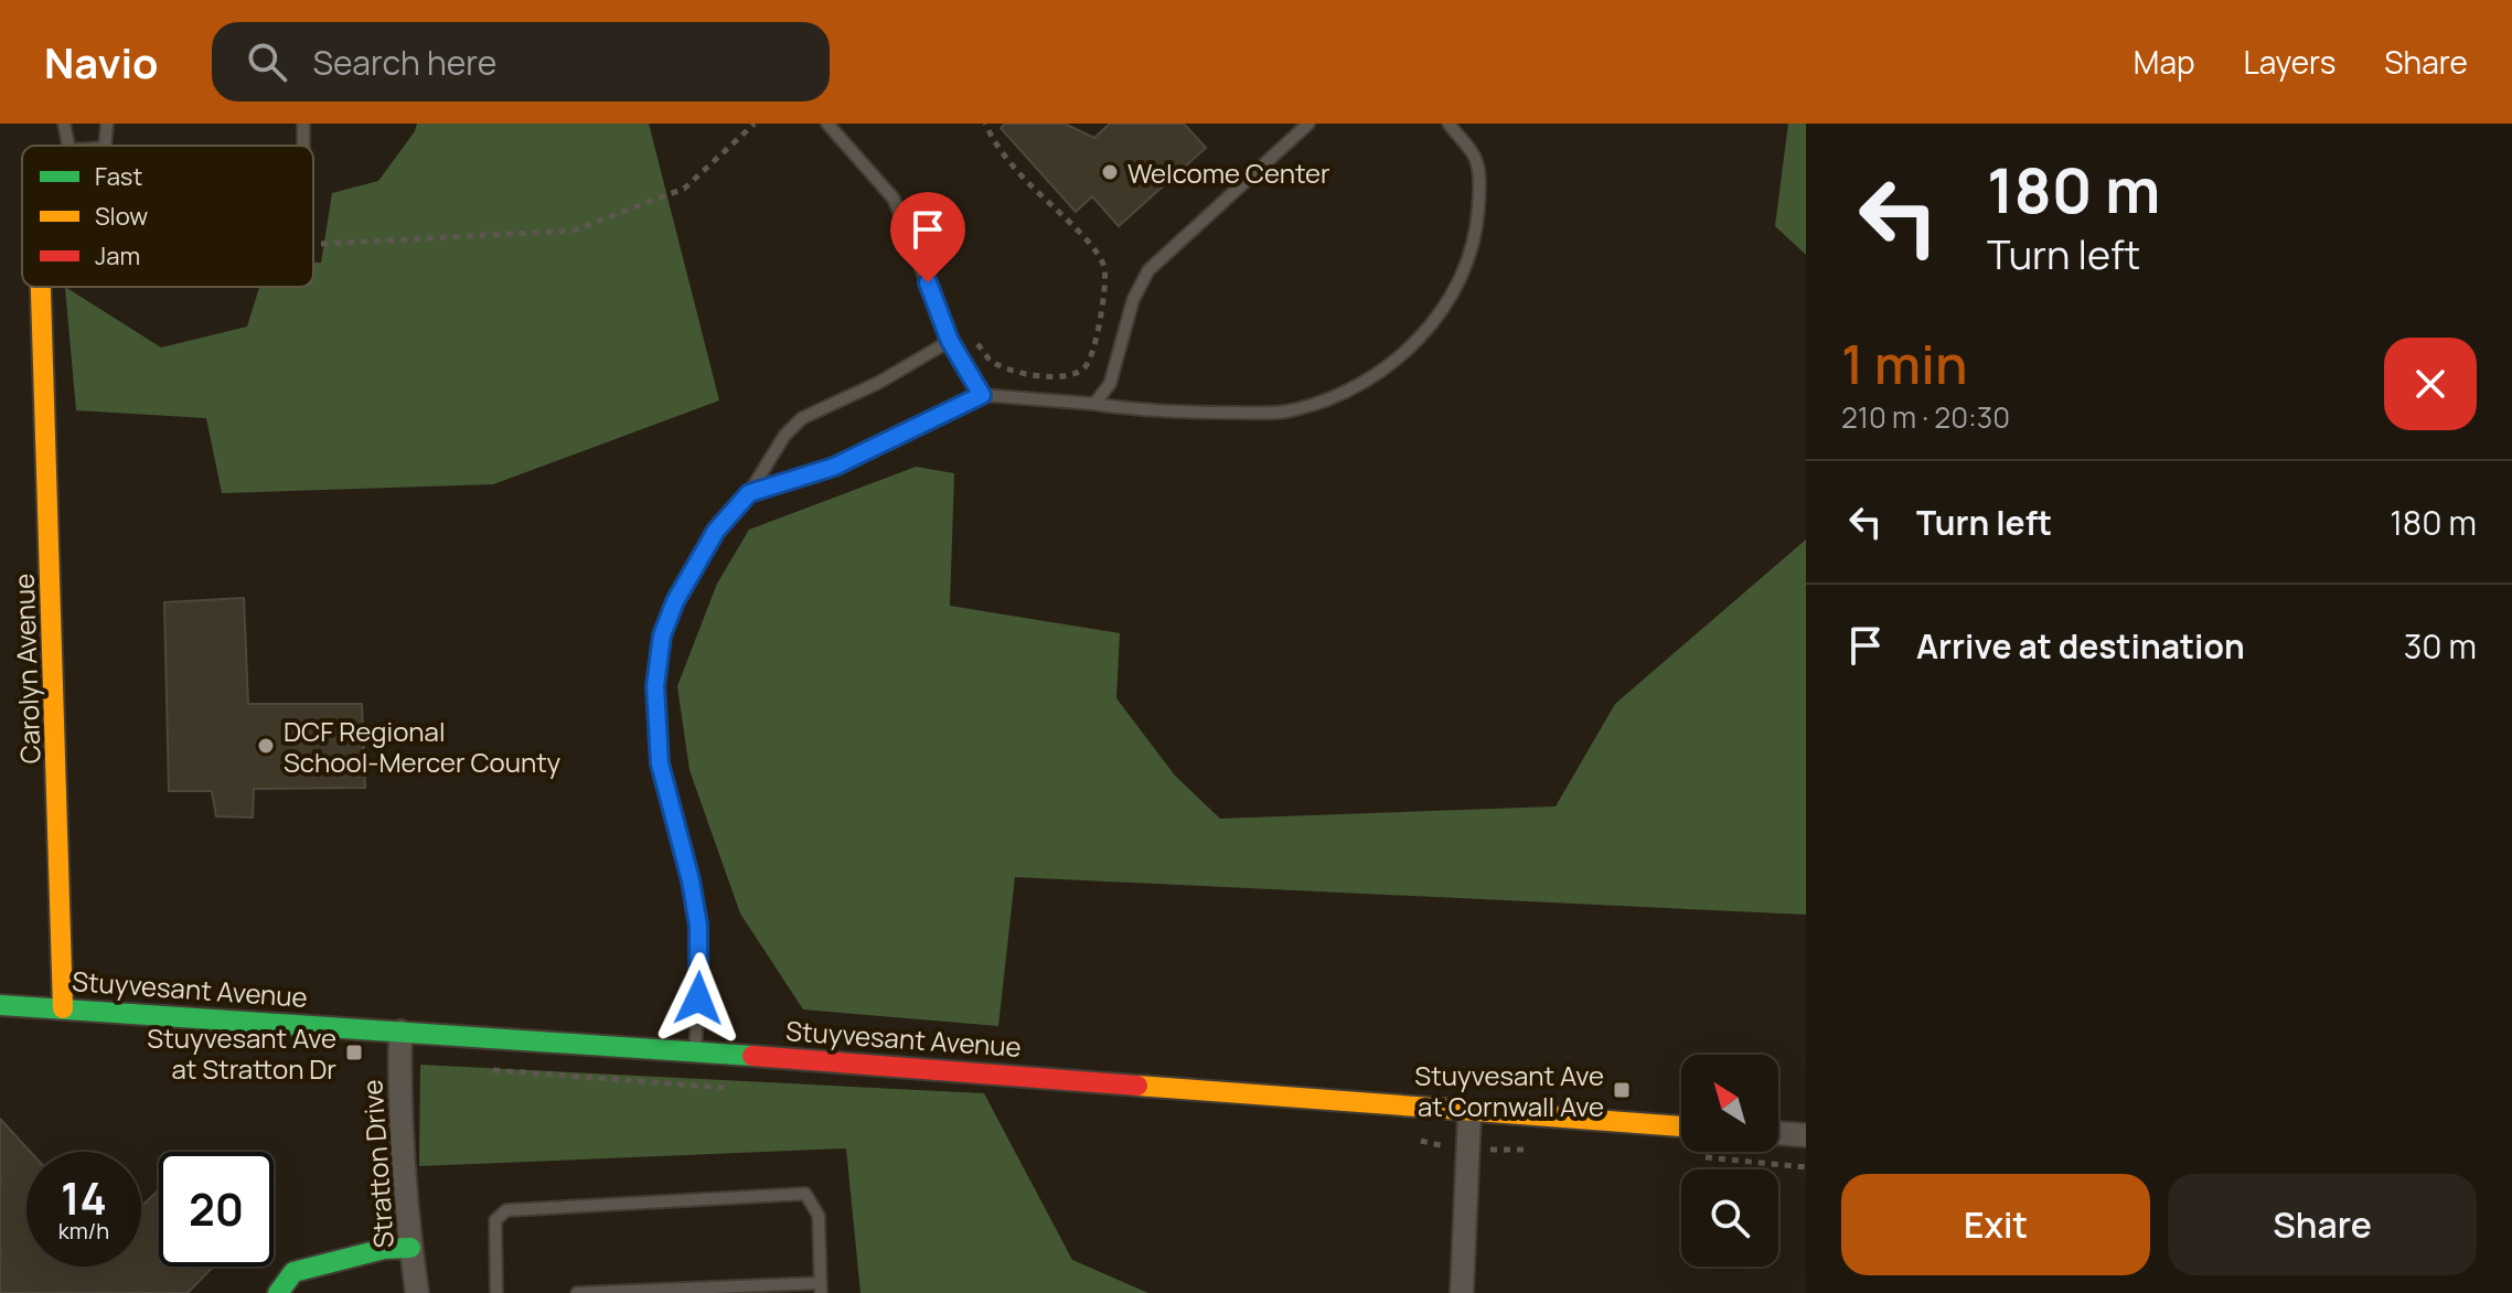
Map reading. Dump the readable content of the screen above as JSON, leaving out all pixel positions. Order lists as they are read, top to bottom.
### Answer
{
  "streets": {
    "street": ["Carolyn Avenue", "Stuyvesant Avenue", "Stratton Drive"]
  },
  "crossings": [
    ["Carolyn Avenue", "Stuyvesant Avenue"],
    ["Stuyvesant Avenue", "Stratton Drive"]
  ],
  "places": {
    "other": ["Welcome Center", "DCF Regional School-Mercer County"],
    "transit": ["Stuyvesant Ave at Stratton Dr", "Stuyvesant Ave at Cornwall Ave"]
  },
  "legend": ["Fast", "Slow", "Jam"],
  "north": "top left",
  "page": {
    "header": "Navio",
    "search": "Search here",
    "nav": ["Map", "Layers", "Share"],
    "turn": ["180 m", "Turn left"],
    "heading": ["1 min", "210 m · 20:30"],
    "list": [
      {
        "name": "Turn left",
        "value": "180 m"
      },
      {
        "name": "Arrive at destination",
        "value": "30 m"
      }
    ],
    "speed": "14 km/h",
    "limit": "20",
    "buttons": ["Exit", "Share"]
  }
}
